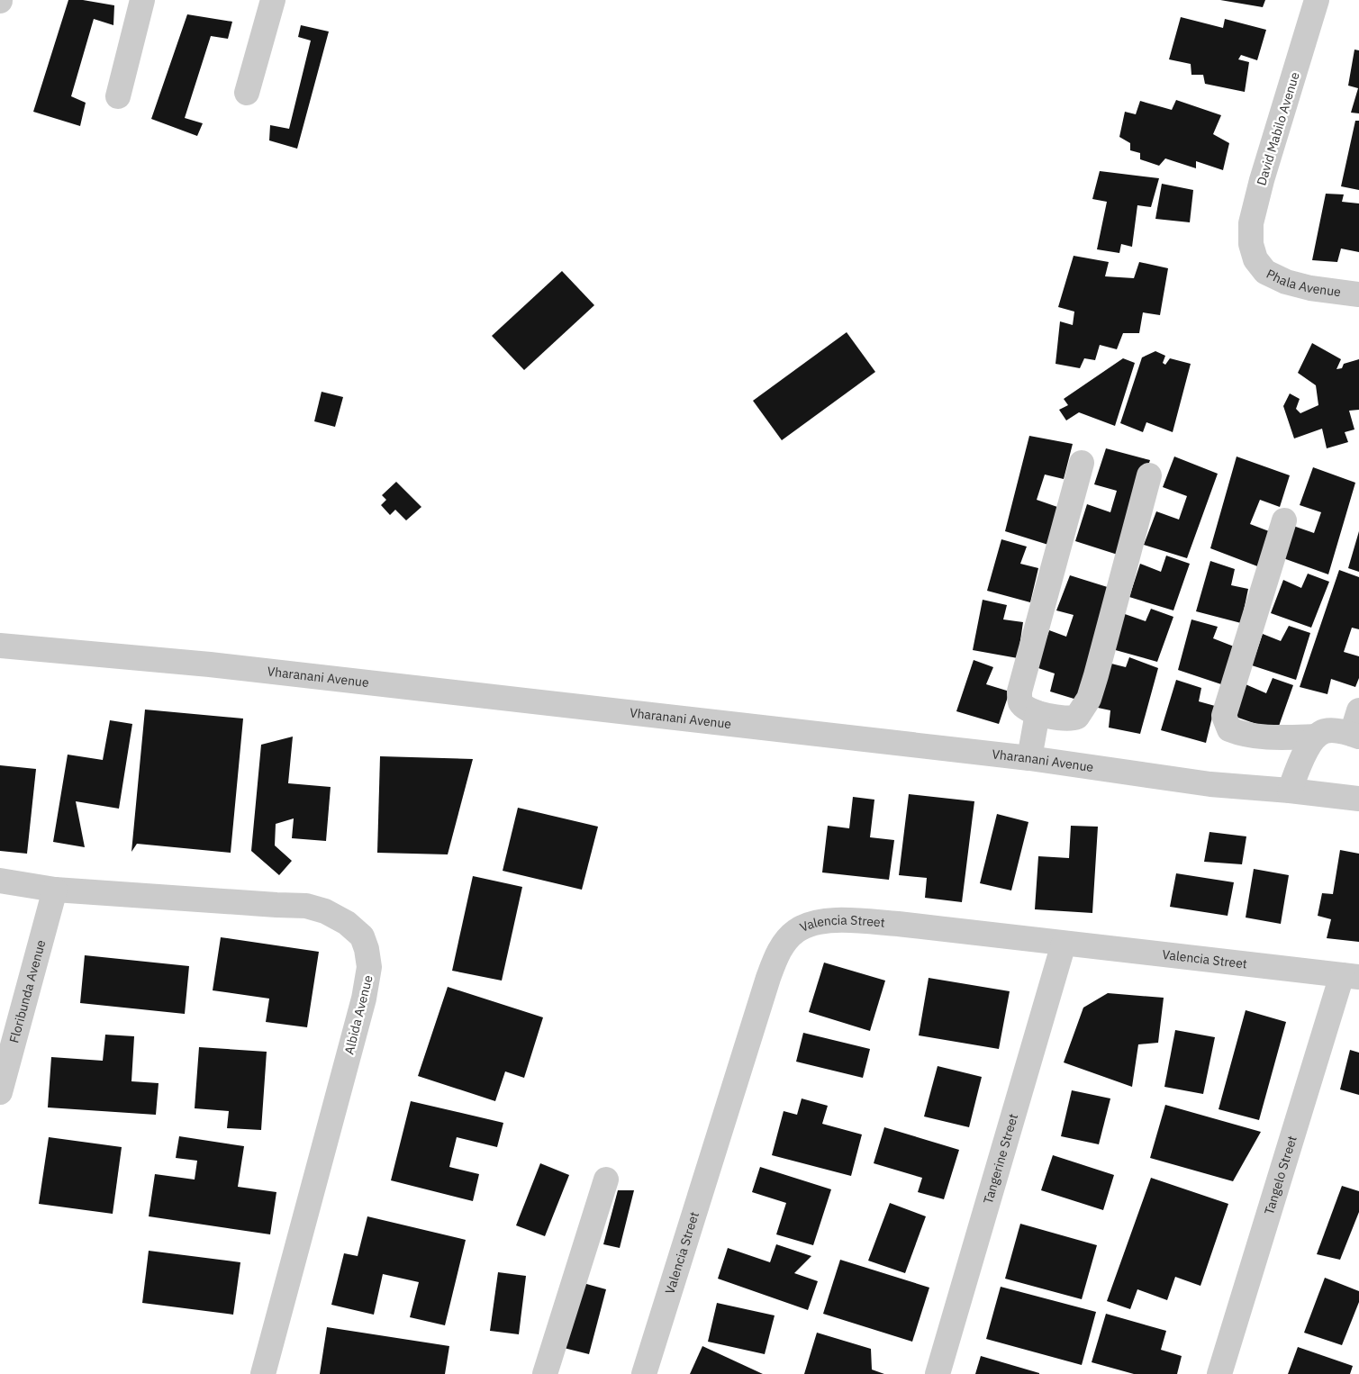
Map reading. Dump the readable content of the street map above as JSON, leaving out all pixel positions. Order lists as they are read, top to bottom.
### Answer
{
  "streets": {
    "street": [
      "David Mabilo Avenue",
      "Phala Avenue",
      "Vharanani Avenue",
      "Valencia Street",
      "Floribunda Avenue",
      "Albida Avenue",
      "Tangerine Street",
      "Tangelo Street"
    ]
  },
  "crossings": [
    ["David Mabilo Avenue", "Phala Avenue"],
    ["Valencia Street", "Tangerine Street"],
    ["Valencia Street", "Tangelo Street"],
    ["Floribunda Avenue", "Albida Avenue"]
  ]
}
